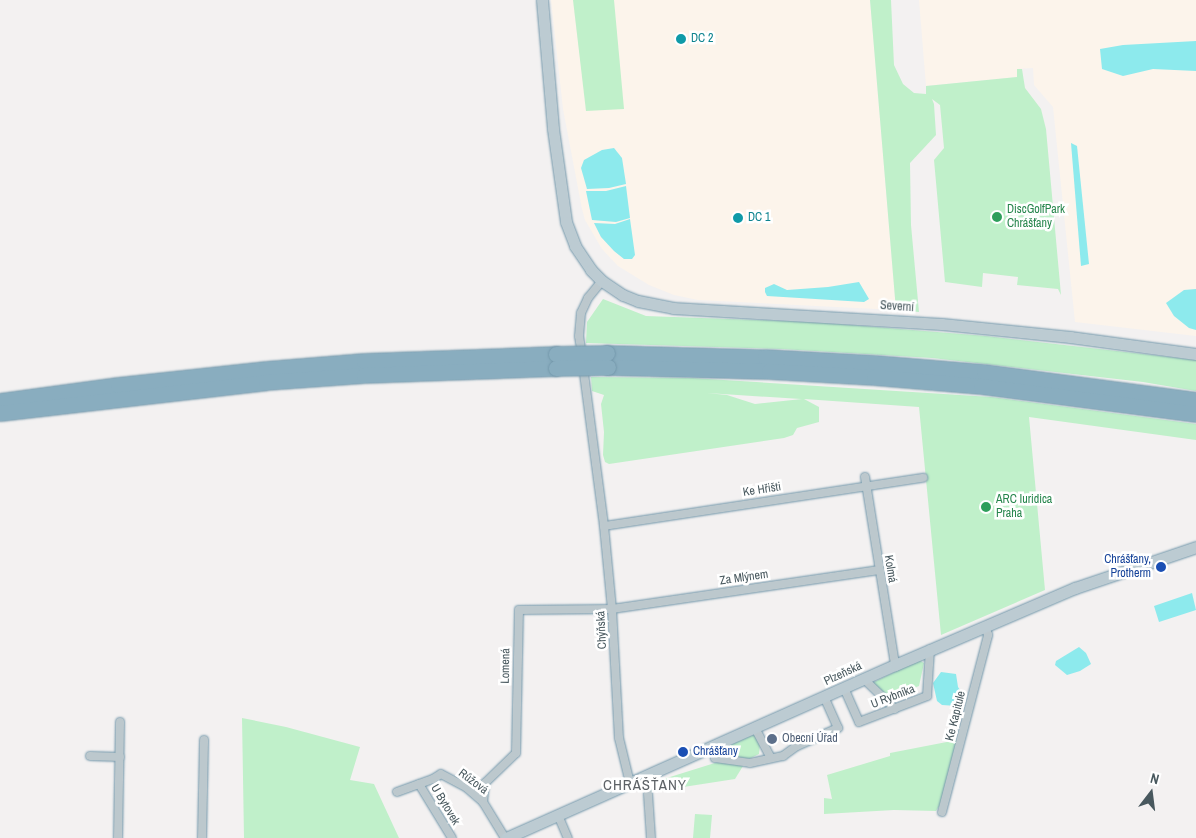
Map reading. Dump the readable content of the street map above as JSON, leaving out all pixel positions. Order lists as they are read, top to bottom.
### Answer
{
  "streets": {
    "street": [
      "Severní",
      "Ke Hřišti",
      "Kolmá",
      "Za Mlýnem",
      "Chýňská",
      "Lomená",
      "Plzeňská",
      "U Rybníka",
      "Ke Kapitule",
      "Růžová",
      "U Bytovek"
    ]
  },
  "crossings": [
    ["Severní", "Chýňská"],
    ["Ke Hřišti", "Kolmá"],
    ["Ke Hřišti", "Chýňská"],
    ["Kolmá", "Za Mlýnem"],
    ["Kolmá", "Plzeňská"],
    ["Za Mlýnem", "Chýňská"],
    ["Za Mlýnem", "Lomená"],
    ["Chýňská", "Lomená"],
    ["Chýňská", "Plzeňská"],
    ["Lomená", "Růžová"],
    ["Plzeňská", "U Rybníka"],
    ["Plzeňská", "Ke Kapitule"],
    ["Plzeňská", "Růžová"],
    ["Růžová", "U Bytovek"]
  ],
  "districts": ["CHRÁŠŤANY"],
  "places": [
    "DC 2",
    "DiscGolfPark Chrášťany",
    "DC 1",
    "ARC Iuridica Praha",
    "Chrášťany, Protherm",
    "Obecní Úřad",
    "Chrášťany"
  ],
  "north": "top"
}
